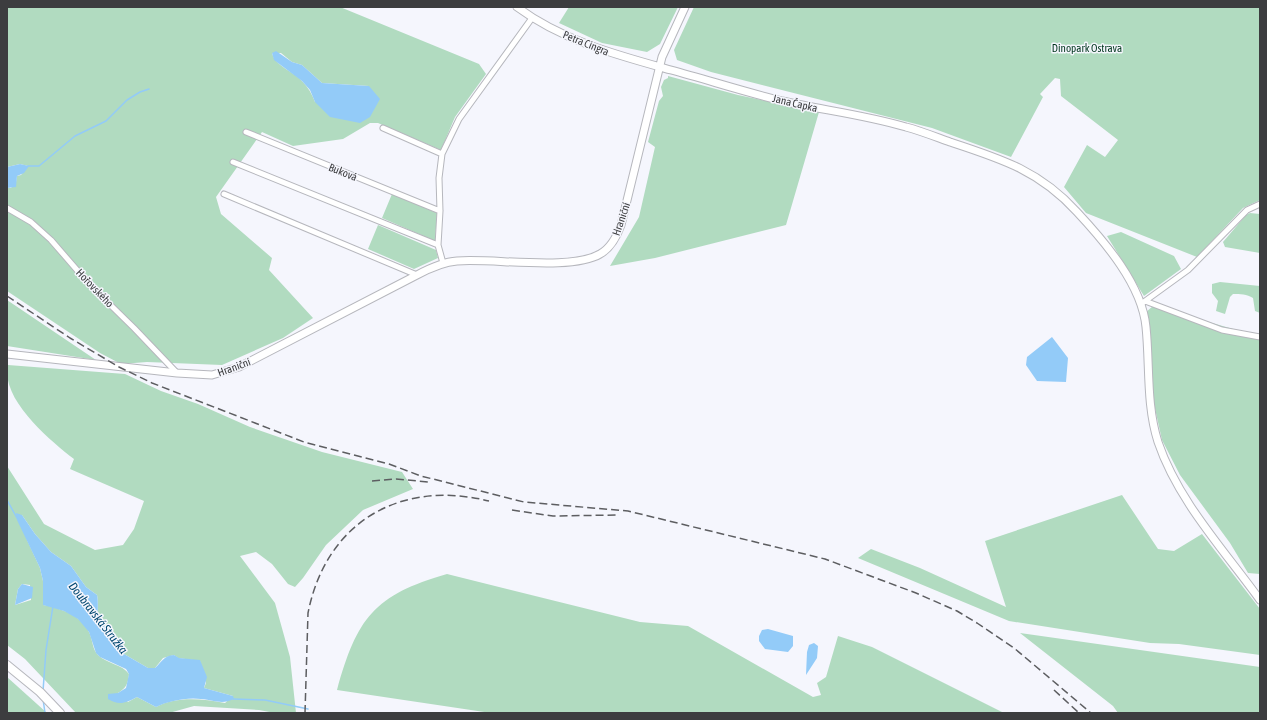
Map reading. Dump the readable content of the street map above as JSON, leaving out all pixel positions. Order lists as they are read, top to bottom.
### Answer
{
  "streets": {
    "street": [
      "Petra Cingra",
      "Jana Čapka",
      "Buková",
      "Hraniční",
      "Hořovského"
    ]
  },
  "crossings": [
    ["Petra Cingra", "Jana Čapka"],
    ["Petra Cingra", "Hraniční"],
    ["Jana Čapka", "Hraniční"],
    ["Hraniční", "Hořovského"]
  ],
  "water": ["Doubravská Stružka"],
  "parks": ["Dinopark Ostrava"]
}
